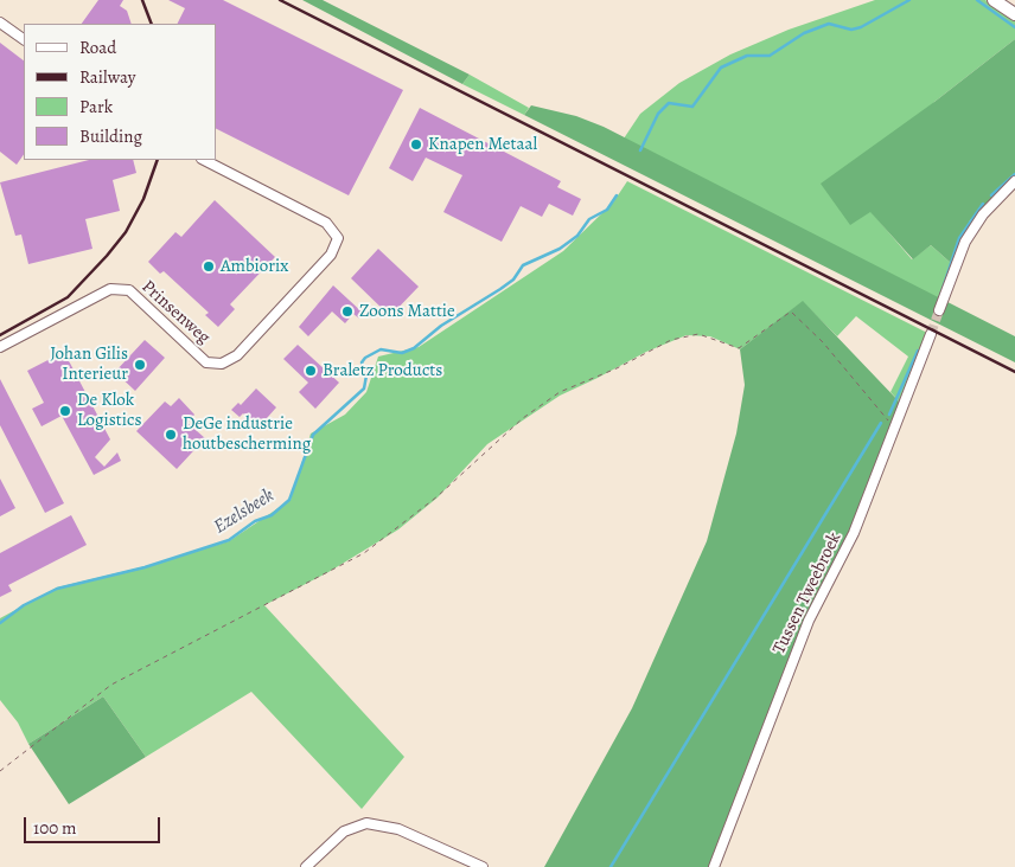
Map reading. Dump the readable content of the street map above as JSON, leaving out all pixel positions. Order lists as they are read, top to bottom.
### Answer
{
  "streets": {
    "street": ["Prinsenweg", "Tussen Tweebroek"]
  },
  "water": ["Ezelsbeek"],
  "places": [
    "Knapen Metaal",
    "Ambiorix",
    "Zoons Mattie",
    "Johan Gilis Interieur",
    "Braletz Products",
    "De Klok Logistics",
    "DeGe industrie houtbescherming"
  ],
  "legend": [
    "Road",
    "Railway",
    "Park",
    "Building"
  ],
  "scale_bar": "100 m"
}
